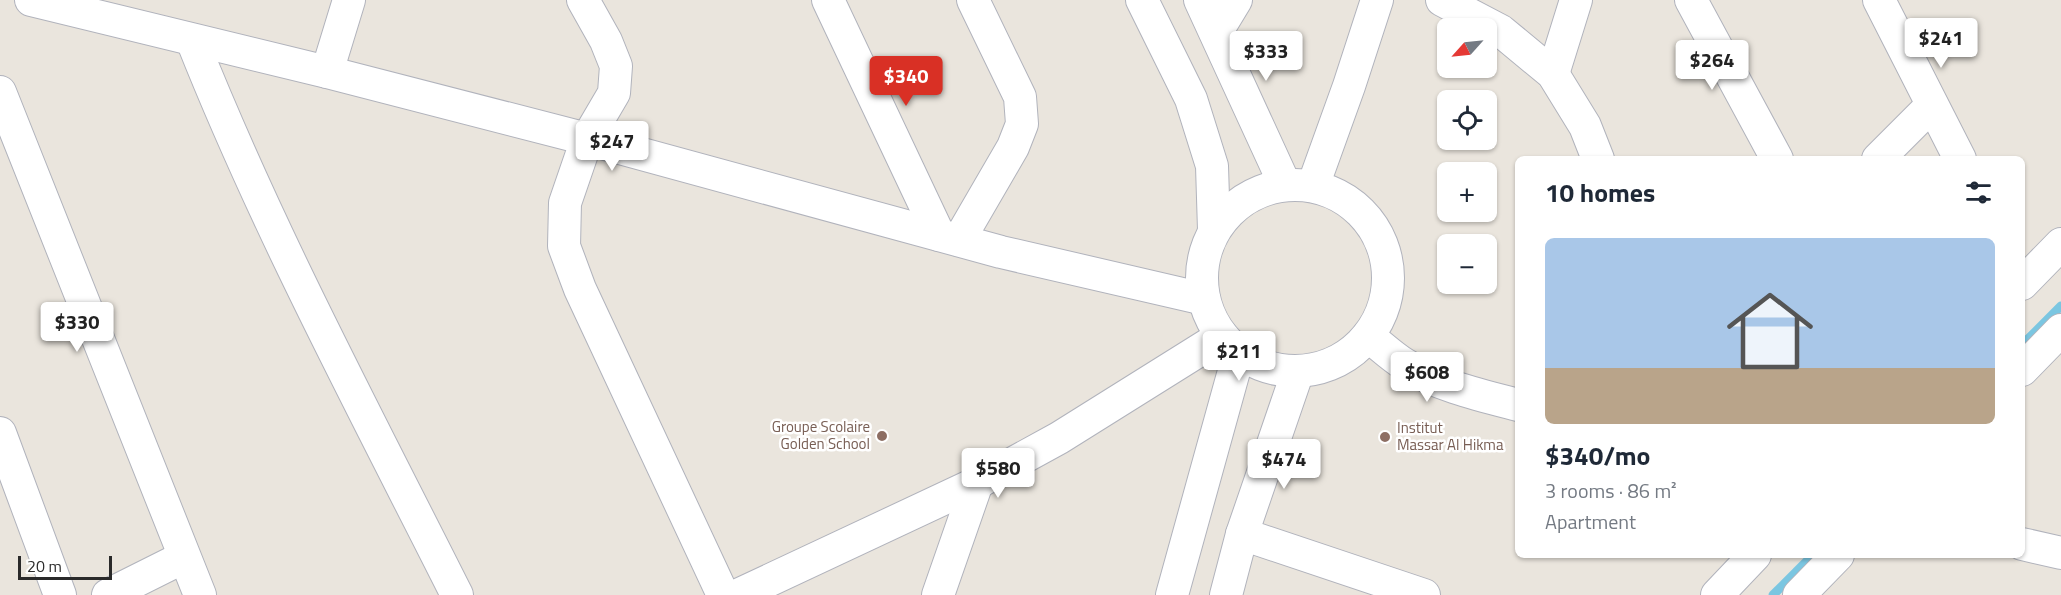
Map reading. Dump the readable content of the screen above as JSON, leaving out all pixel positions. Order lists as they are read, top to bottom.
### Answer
{
  "places": ["Groupe Scolaire Golden School", "Institut Massar Al Hikma"],
  "scale_bar": "20 m",
  "north": "bottom left",
  "page": {
    "map_buttons": ["+", "−"],
    "price": [
      "$241",
      "$333",
      "$264",
      "$340",
      "$247",
      "$330",
      "$211",
      "$608",
      "$474",
      "$580"
    ],
    "heading": "10 homes",
    "list": [
      {
        "name": "$340/mo",
        "note": "3 rooms · 86 m² · Apartment"
      }
    ],
    "scale": "20 m"
  }
}
